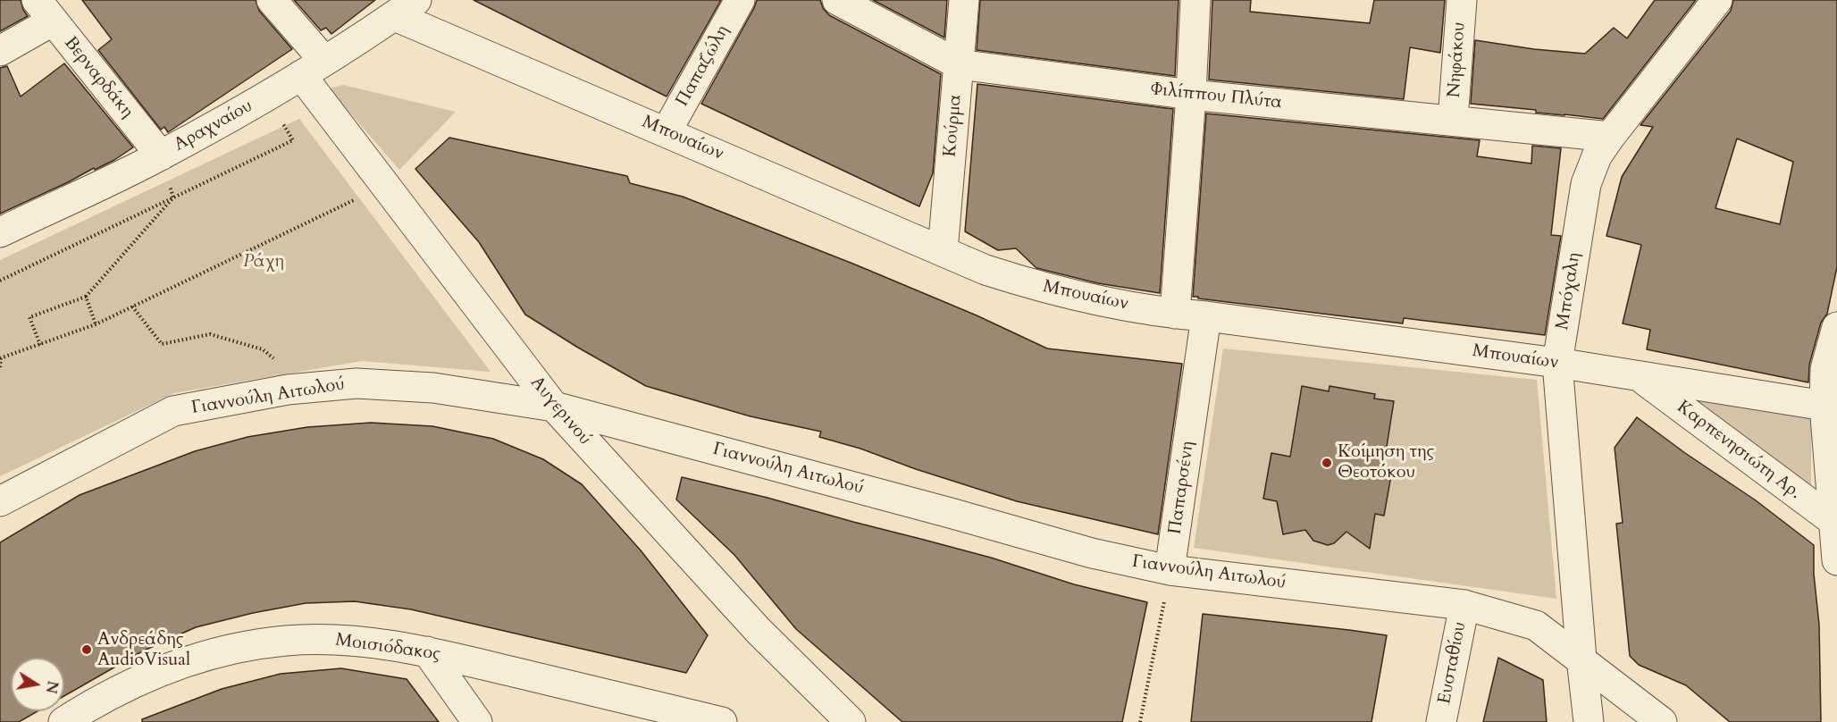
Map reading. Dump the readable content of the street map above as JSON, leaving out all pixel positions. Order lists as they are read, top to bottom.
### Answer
{
  "streets": {
    "street": [
      "Νηφάκου",
      "Παπαζώλη",
      "Βερναρδάκη",
      "Φιλίππου Πλύτα",
      "Αραχναίου",
      "Κούρμα",
      "Μπουαίων",
      "Μπόχαλη",
      "Γιαννούλη Αιτωλού",
      "Αυγερινού",
      "Καρπενησιώτη Αρ.",
      "Παπαρσένη",
      "Μοισιόδακος",
      "Ευσταθίου"
    ]
  },
  "crossings": [
    ["Νηφάκου", "Φιλίππου Πλύτα"],
    ["Παπαζώλη", "Μπουαίων"],
    ["Βερναρδάκη", "Αραχναίου"],
    ["Φιλίππου Πλύτα", "Κούρμα"],
    ["Φιλίππου Πλύτα", "Μπόχαλη"],
    ["Αραχναίου", "Μπουαίων"],
    ["Αραχναίου", "Αυγερινού"],
    ["Κούρμα", "Μπουαίων"],
    ["Μπουαίων", "Μπόχαλη"],
    ["Μπουαίων", "Καρπενησιώτη Αρ."],
    ["Μπουαίων", "Παπαρσένη"],
    ["Μπόχαλη", "Γιαννούλη Αιτωλού"],
    ["Γιαννούλη Αιτωλού", "Αυγερινού"],
    ["Γιαννούλη Αιτωλού", "Παπαρσένη"],
    ["Γιαννούλη Αιτωλού", "Ευσταθίου"]
  ],
  "parks": ["Ράχη"],
  "places": ["Κοίμηση της Θεοτόκου", "Ανδρεάδης AudioVisual"],
  "north": "right"
}
